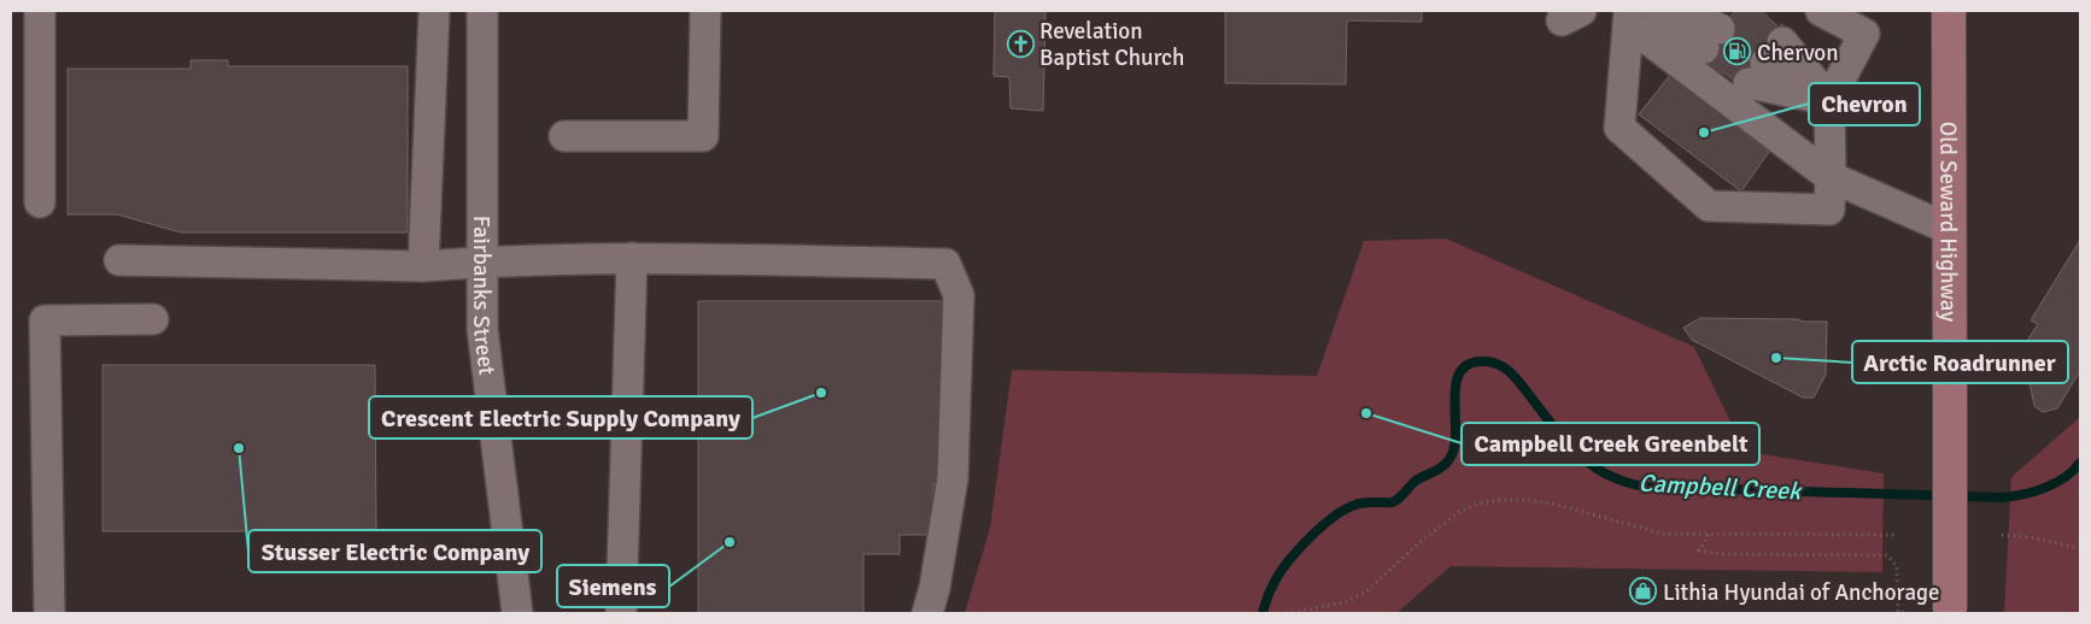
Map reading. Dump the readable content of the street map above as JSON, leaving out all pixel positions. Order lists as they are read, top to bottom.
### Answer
{
  "streets": {
    "main road": ["Old Seward Highway"],
    "street": ["Fairbanks Street"]
  },
  "water": ["Campbell Creek"],
  "places": {
    "church": ["Revelation Baptist Church"],
    "fuel station": ["Chervon"],
    "other": [
      "Chevron",
      "Arctic Roadrunner",
      "Crescent Electric Supply Company",
      "Campbell Creek Greenbelt",
      "Stusser Electric Company",
      "Siemens"
    ],
    "shop": ["Lithia Hyundai of Anchorage"]
  }
}
